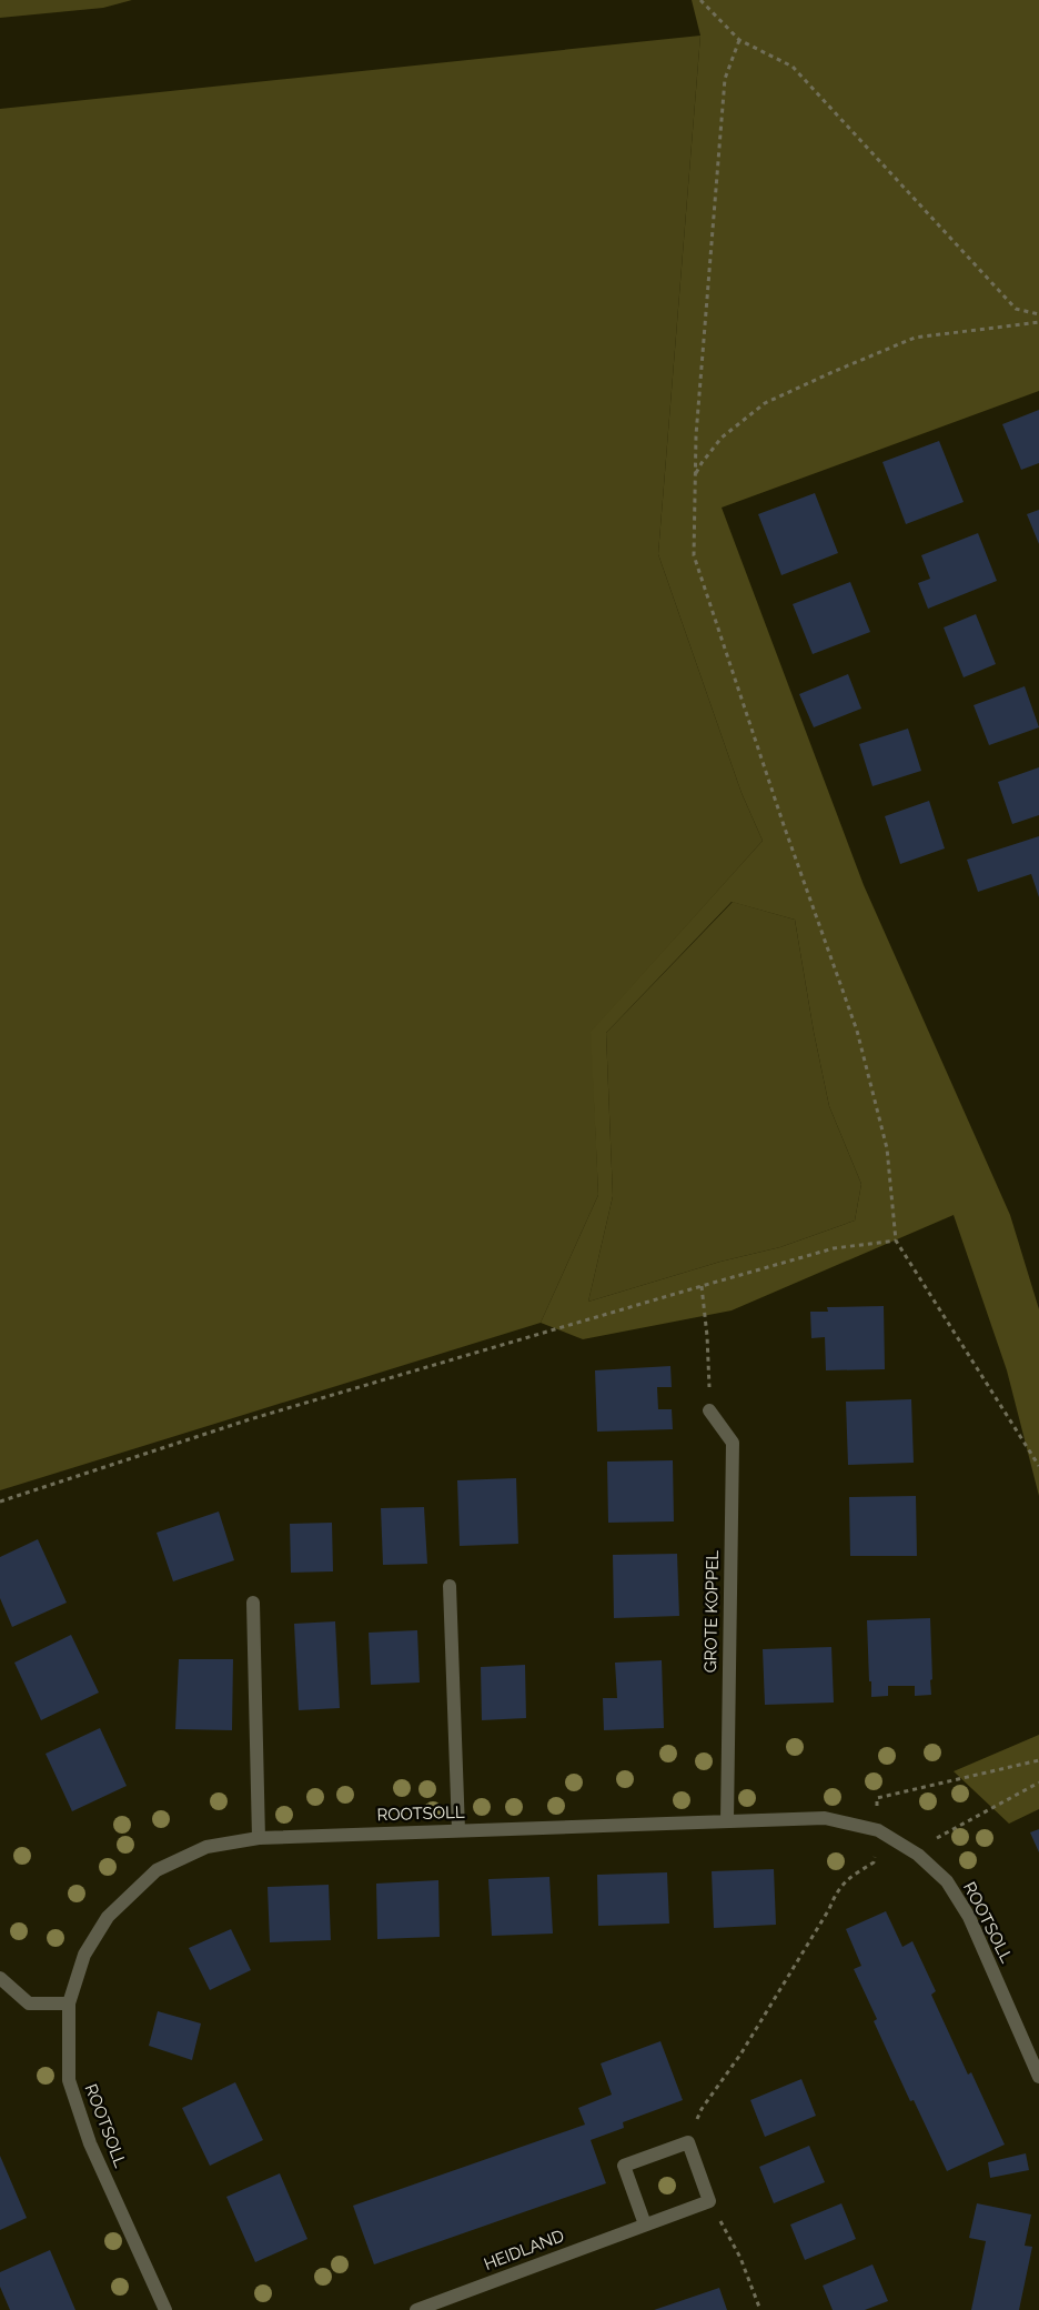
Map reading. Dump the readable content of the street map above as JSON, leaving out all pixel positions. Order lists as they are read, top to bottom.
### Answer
{
  "streets": {
    "street": ["GROTE KOPPEL", "ROOTSOLL", "HEIDLAND"]
  },
  "crossings": [
    ["GROTE KOPPEL", "ROOTSOLL"]
  ]
}
